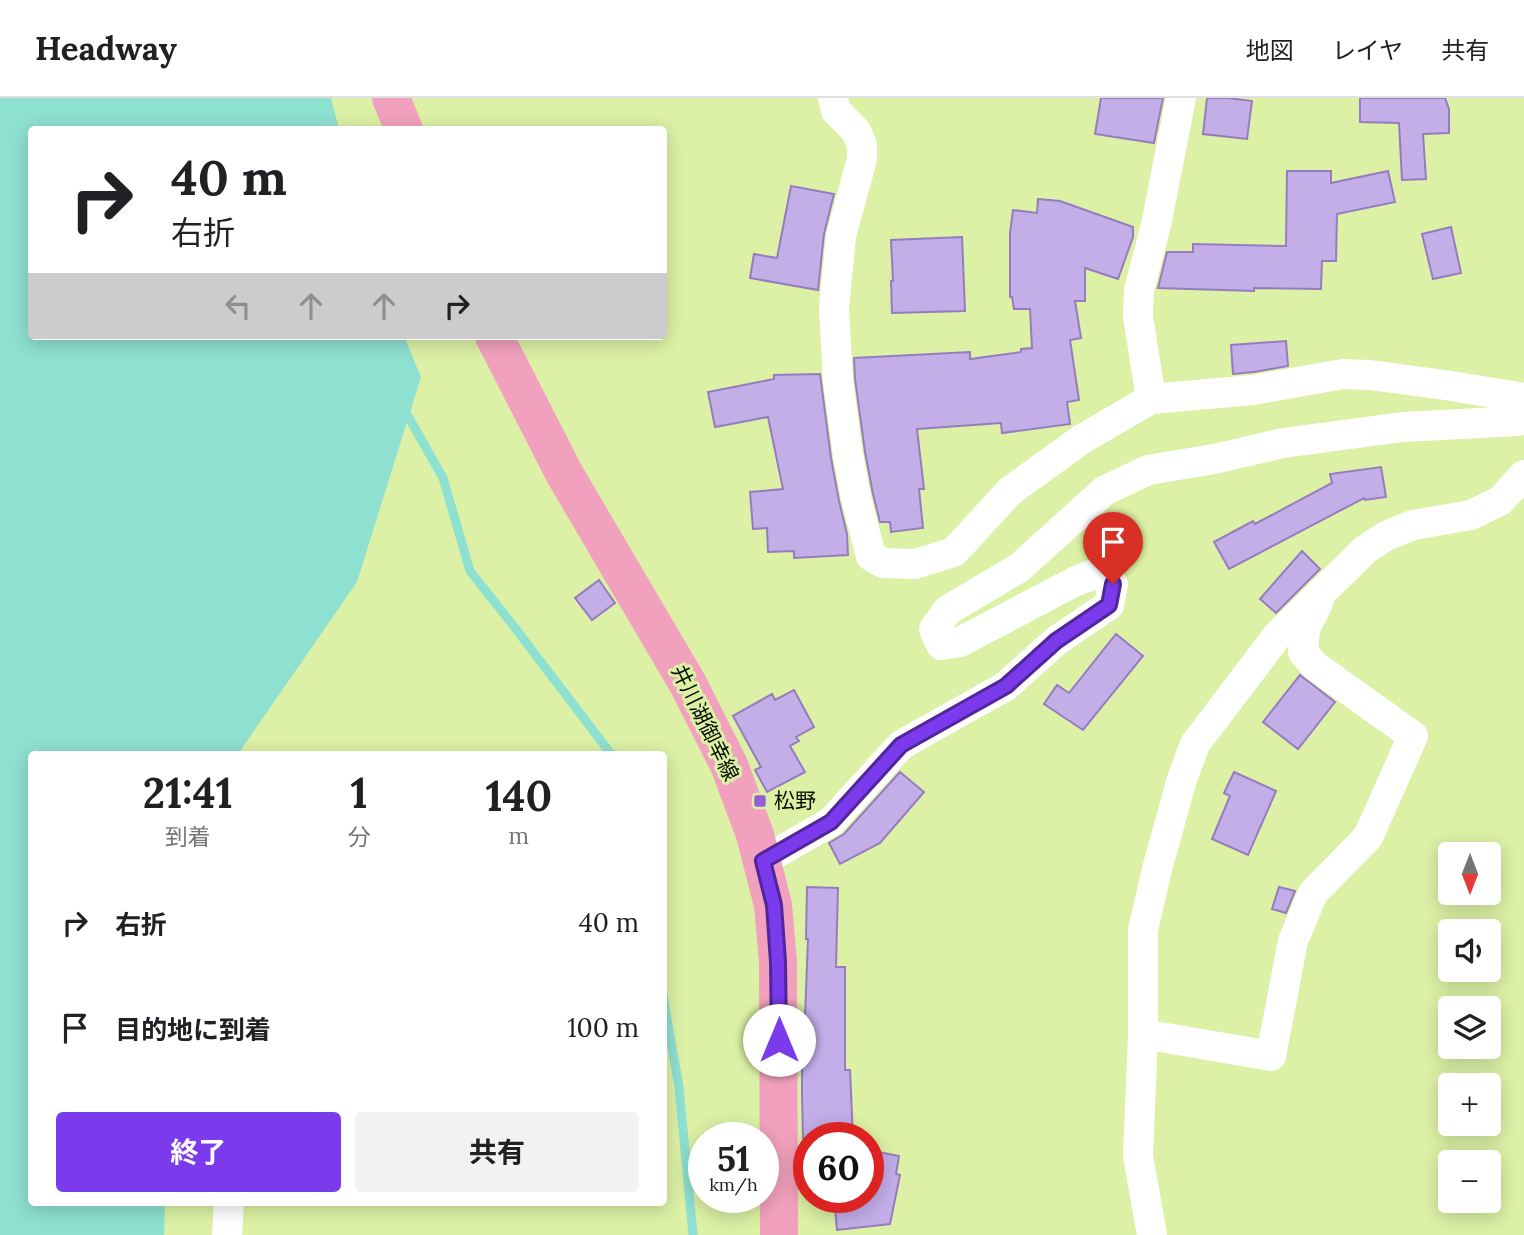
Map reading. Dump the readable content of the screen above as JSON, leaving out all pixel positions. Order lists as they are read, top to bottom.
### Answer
{
  "streets": {
    "main road": ["井川湖御幸線"]
  },
  "places": {
    "transit": ["松野"]
  },
  "north": "bottom",
  "page": {
    "header": "Headway",
    "nav": ["地図", "レイヤ", "共有"],
    "turn": ["40 m", "右折"],
    "eta": [
      "21:41",
      "到着",
      "1",
      "分",
      "140",
      "m"
    ],
    "map_buttons": ["+", "−"],
    "list": [
      {
        "name": "右折",
        "value": "40 m"
      },
      {
        "name": "目的地に到着",
        "value": "100 m"
      }
    ],
    "buttons": ["終了", "共有"],
    "speed": "51 km/h",
    "limit": "60"
  }
}
